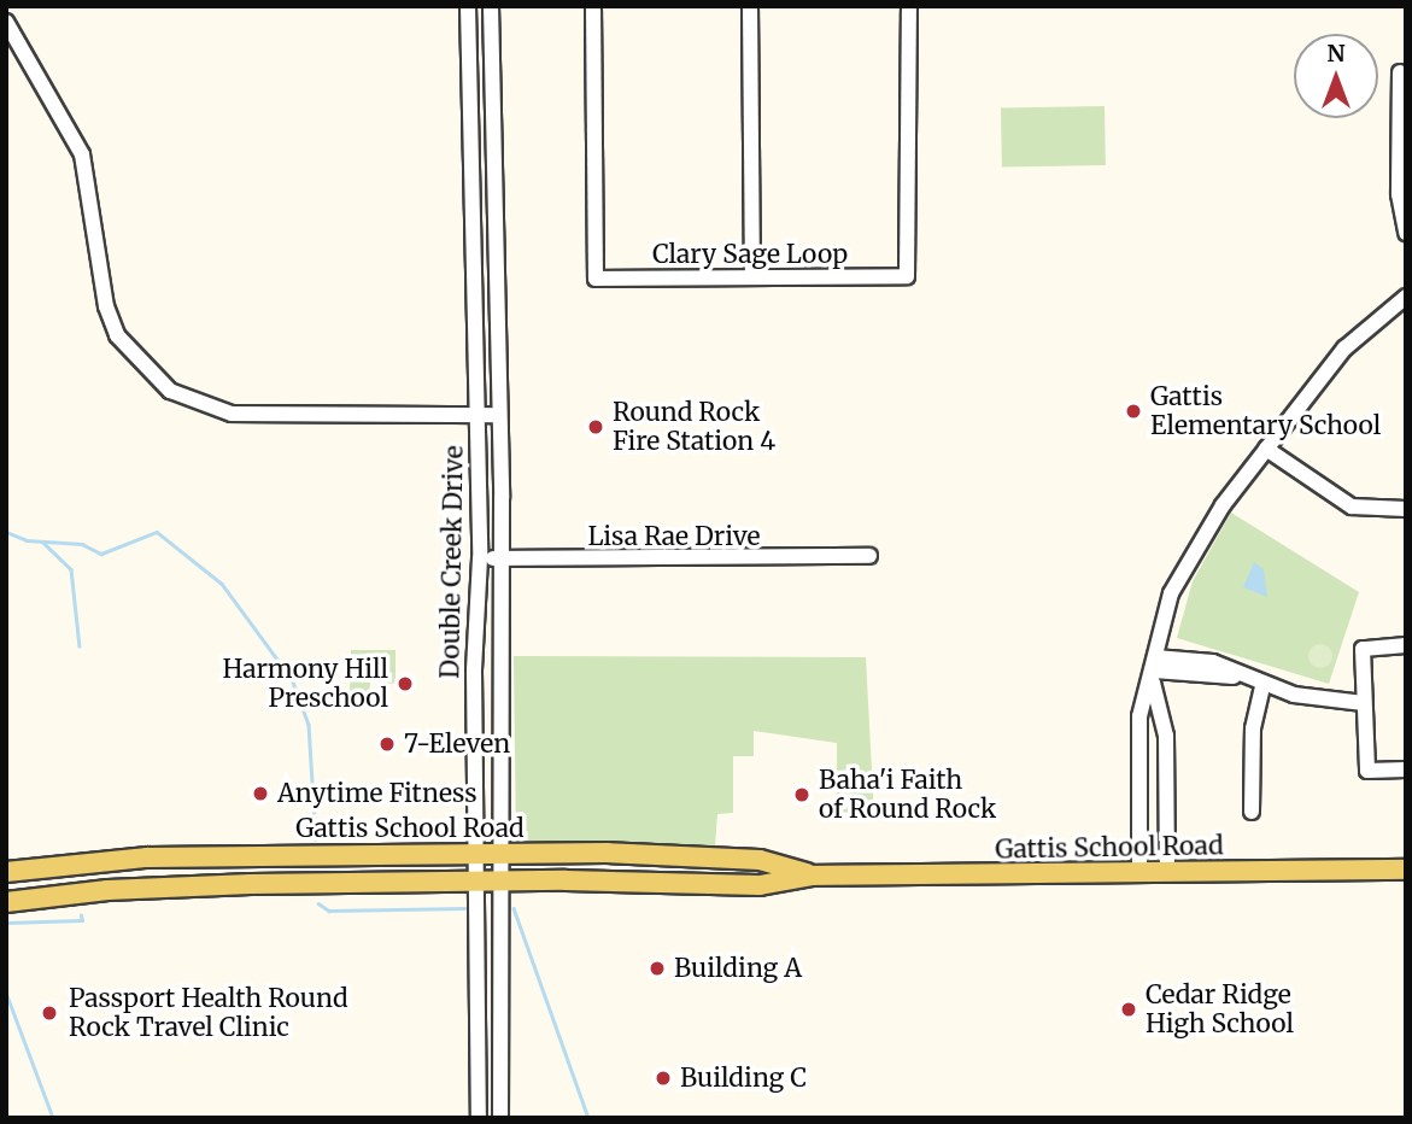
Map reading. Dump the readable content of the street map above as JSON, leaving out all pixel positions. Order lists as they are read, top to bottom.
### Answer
{
  "streets": {
    "main road": ["Gattis School Road"],
    "street": ["Clary Sage Loop", "Lisa Rae Drive", "Double Creek Drive"]
  },
  "crossings": [
    ["Lisa Rae Drive", "Double Creek Drive"],
    ["Double Creek Drive", "Gattis School Road"]
  ],
  "places": [
    "Gattis Elementary School",
    "Round Rock Fire Station 4",
    "Harmony Hill Preschool",
    "7-Eleven",
    "Anytime Fitness",
    "Baha'i Faith of Round Rock",
    "Building A",
    "Cedar Ridge High School",
    "Passport Health Round Rock Travel Clinic",
    "Building C"
  ],
  "north": "top"
}
